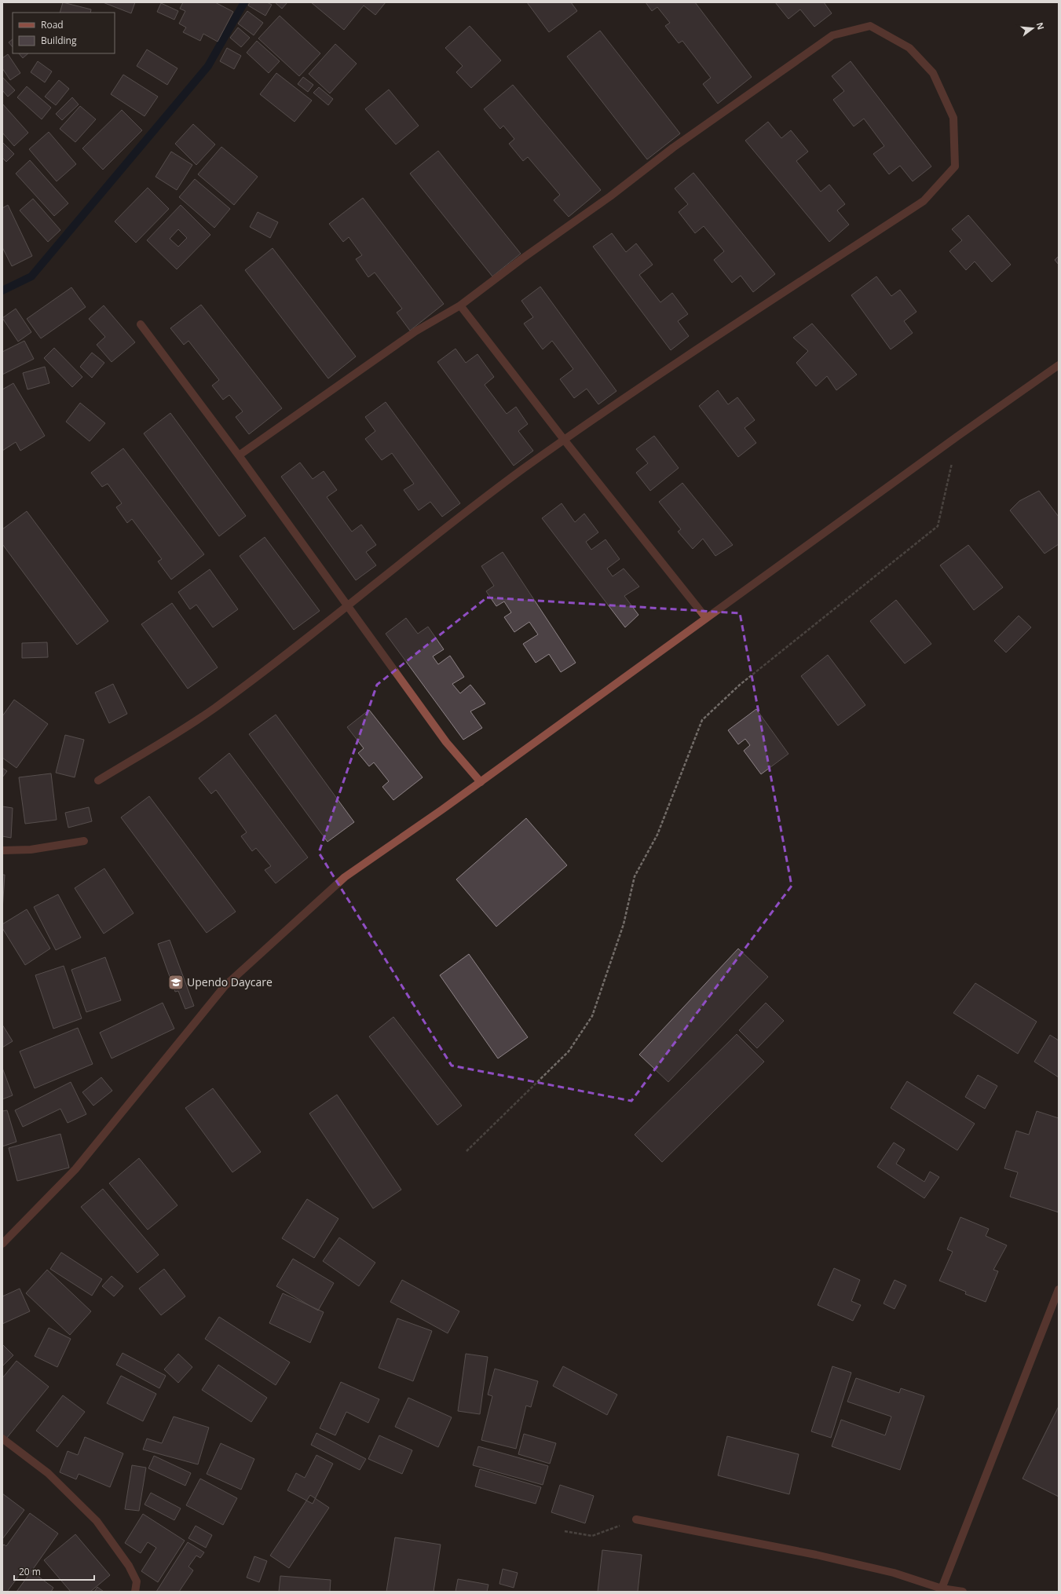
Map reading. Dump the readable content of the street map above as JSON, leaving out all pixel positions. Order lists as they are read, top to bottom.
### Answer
{
  "places": {
    "school or university": ["Upendo Daycare"]
  },
  "legend": ["Road", "Building"],
  "scale_bar": "20 m",
  "north": "right"
}
